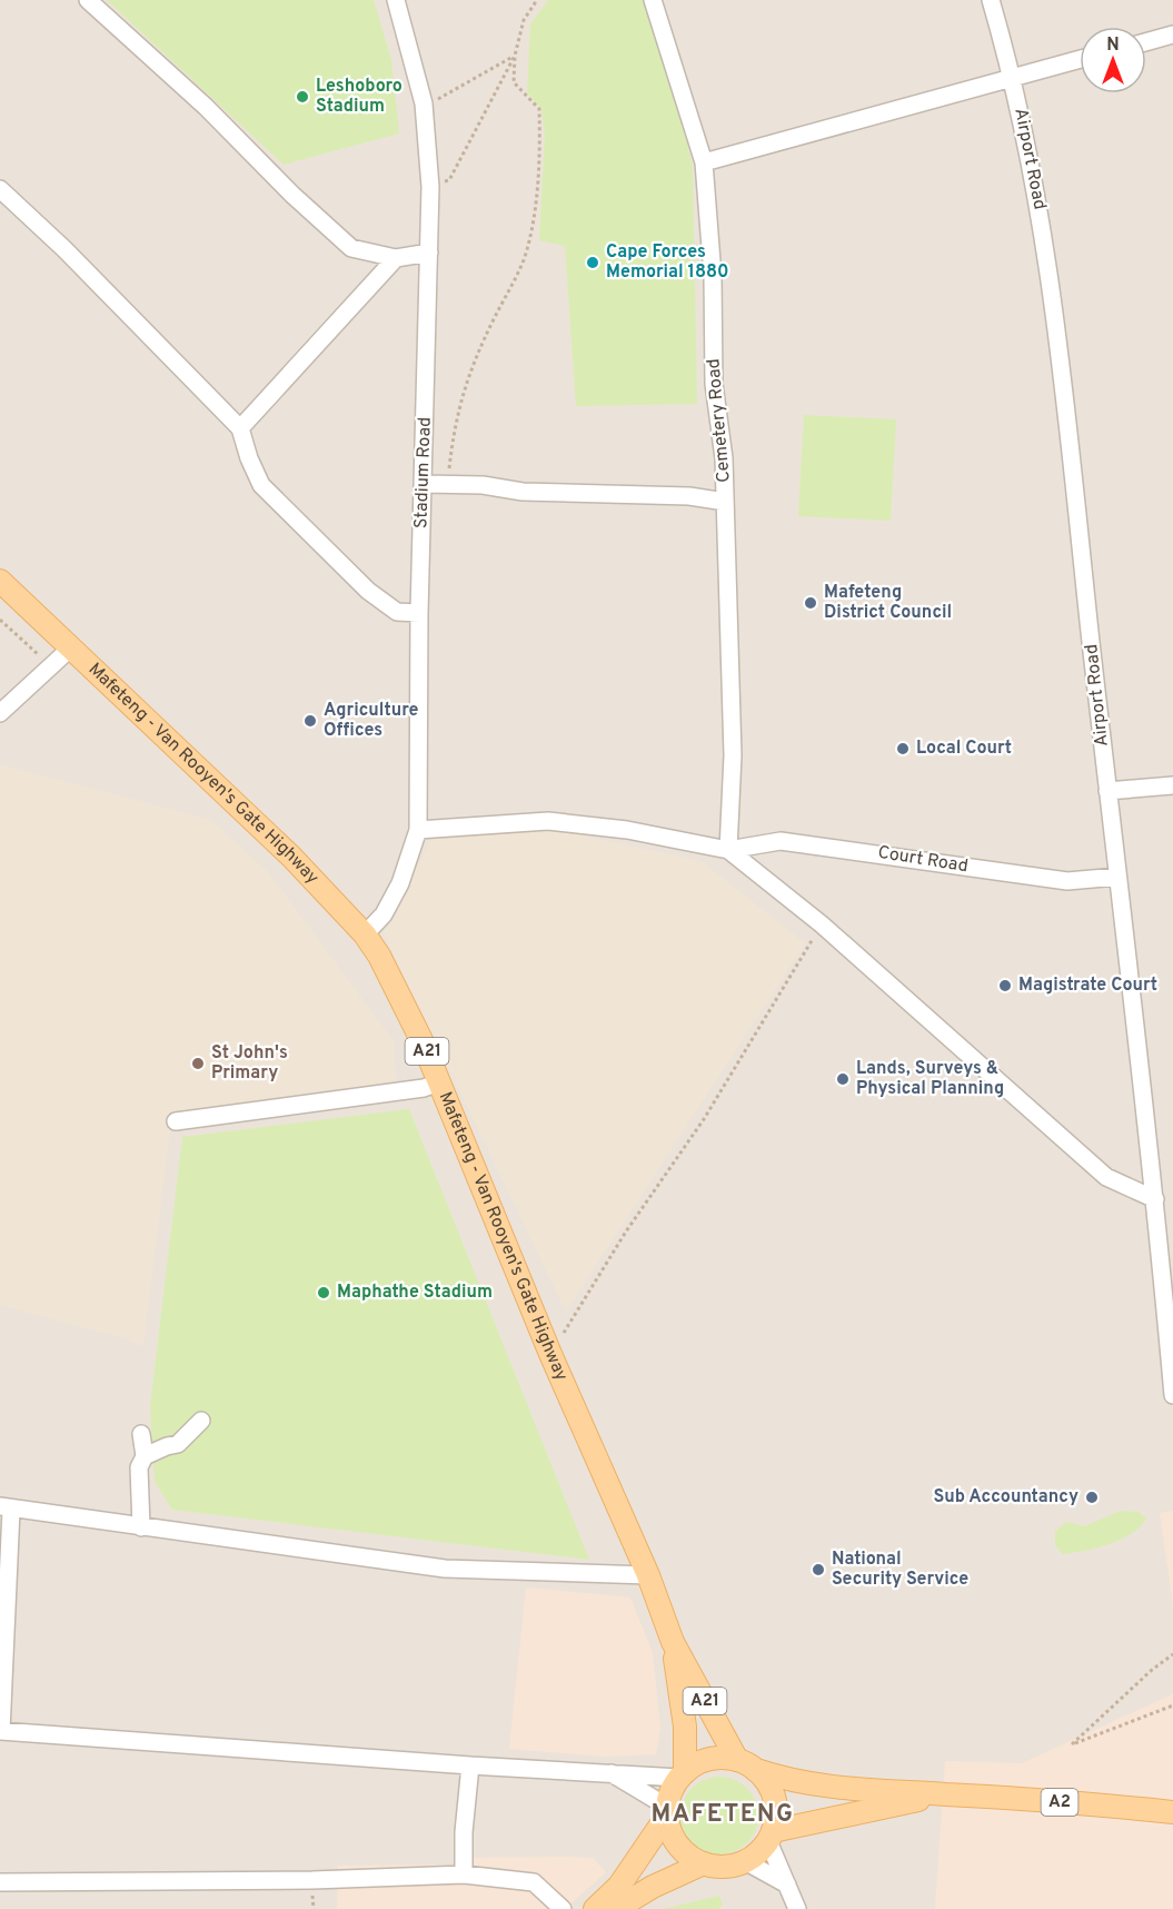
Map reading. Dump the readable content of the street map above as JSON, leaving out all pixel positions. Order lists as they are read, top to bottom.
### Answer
{
  "streets": {
    "main road": ["Mafeteng - Van Rooyen's Gate Highway", "A21", "A2"],
    "street": [
      "Airport Road",
      "Cemetery Road",
      "Stadium Road",
      "Court Road"
    ]
  },
  "crossings": [
    ["Airport Road", "Court Road"],
    ["Cemetery Road", "Court Road"],
    ["Stadium Road", "Mafeteng - Van Rooyen's Gate Highway"],
    ["Mafeteng - Van Rooyen's Gate Highway", "A2"]
  ],
  "districts": ["MAFETENG"],
  "places": [
    "Leshoboro Stadium",
    "Cape Forces Memorial 1880",
    "Mafeteng District Council",
    "Agriculture Offices",
    "Local Court",
    "Magistrate Court",
    "St John's Primary",
    "Lands, Surveys & Physical Planning",
    "Maphathe Stadium",
    "Sub Accountancy",
    "National Security Service"
  ],
  "north": "top"
}
